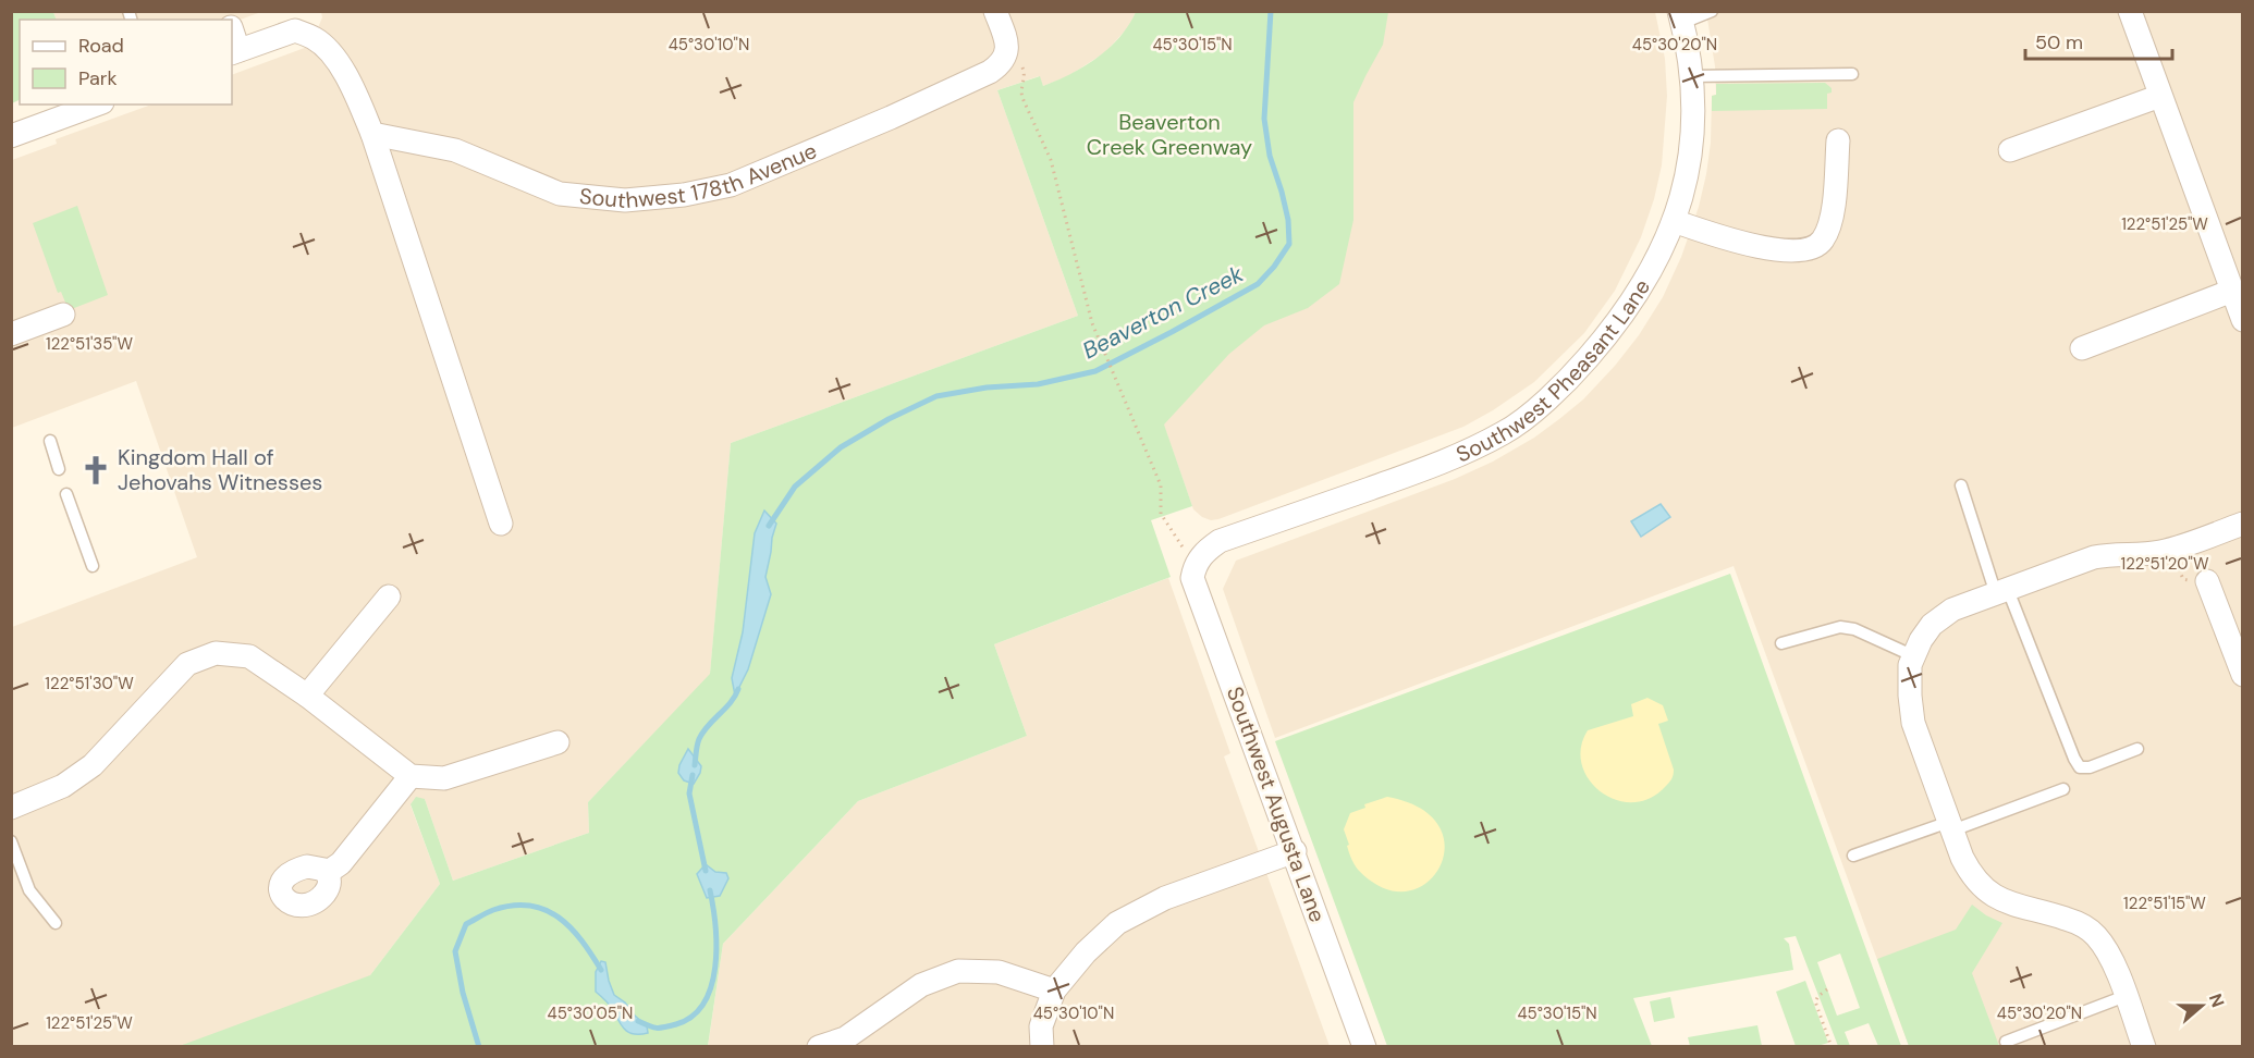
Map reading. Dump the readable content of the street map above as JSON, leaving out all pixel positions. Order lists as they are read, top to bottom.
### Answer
{
  "streets": {
    "street": ["Southwest 178th Avenue", "Southwest Pheasant Lane", "Southwest Augusta Lane"]
  },
  "crossings": [
    ["Southwest Pheasant Lane", "Southwest Augusta Lane"]
  ],
  "water": ["Beaverton Creek"],
  "parks": ["Beaverton Creek Greenway"],
  "places": {
    "church": ["Kingdom Hall of Jehovahs Witnesses"]
  },
  "legend": ["Road", "Park"],
  "scale_bar": "50 m",
  "north": "right",
  "coordinates": [
    "45°30'10\"N",
    "45°30'15\"N",
    "45°30'20\"N",
    "122°51'25\"W",
    "122°51'35\"W",
    "122°51'20\"W",
    "122°51'30\"W",
    "122°51'15\"W",
    "45°30'05\"N"
  ]
}
